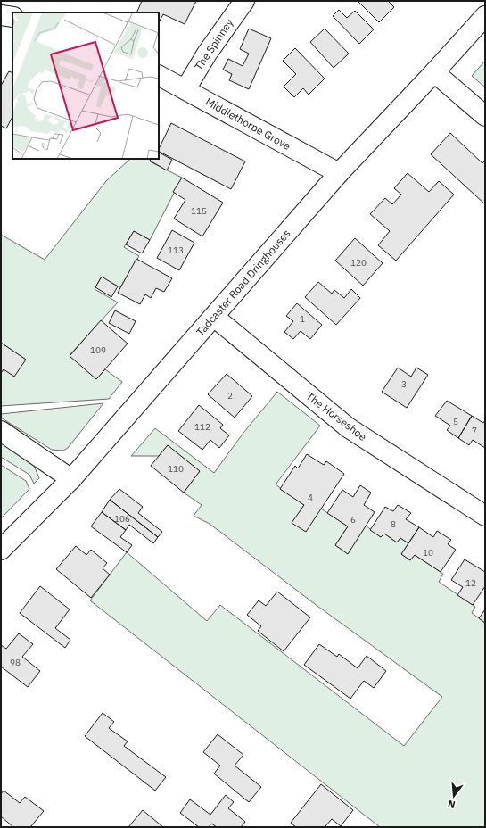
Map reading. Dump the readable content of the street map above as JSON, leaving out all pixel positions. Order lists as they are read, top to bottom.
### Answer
{
  "streets": {
    "street": [
      "The Spinney",
      "Middlethorpe Grove",
      "Tadcaster Road Dringhouses",
      "The Horseshoe"
    ]
  },
  "crossings": [
    ["The Spinney", "Middlethorpe Grove"],
    ["Middlethorpe Grove", "Tadcaster Road Dringhouses"],
    ["Tadcaster Road Dringhouses", "The Horseshoe"]
  ],
  "house_numbers": [
    "115",
    "113",
    "120",
    "1",
    "109",
    "3",
    "2",
    "5",
    "112",
    "7",
    "110",
    "4",
    "106",
    "6",
    "8",
    "10",
    "12",
    "98"
  ],
  "north": "bottom"
}
